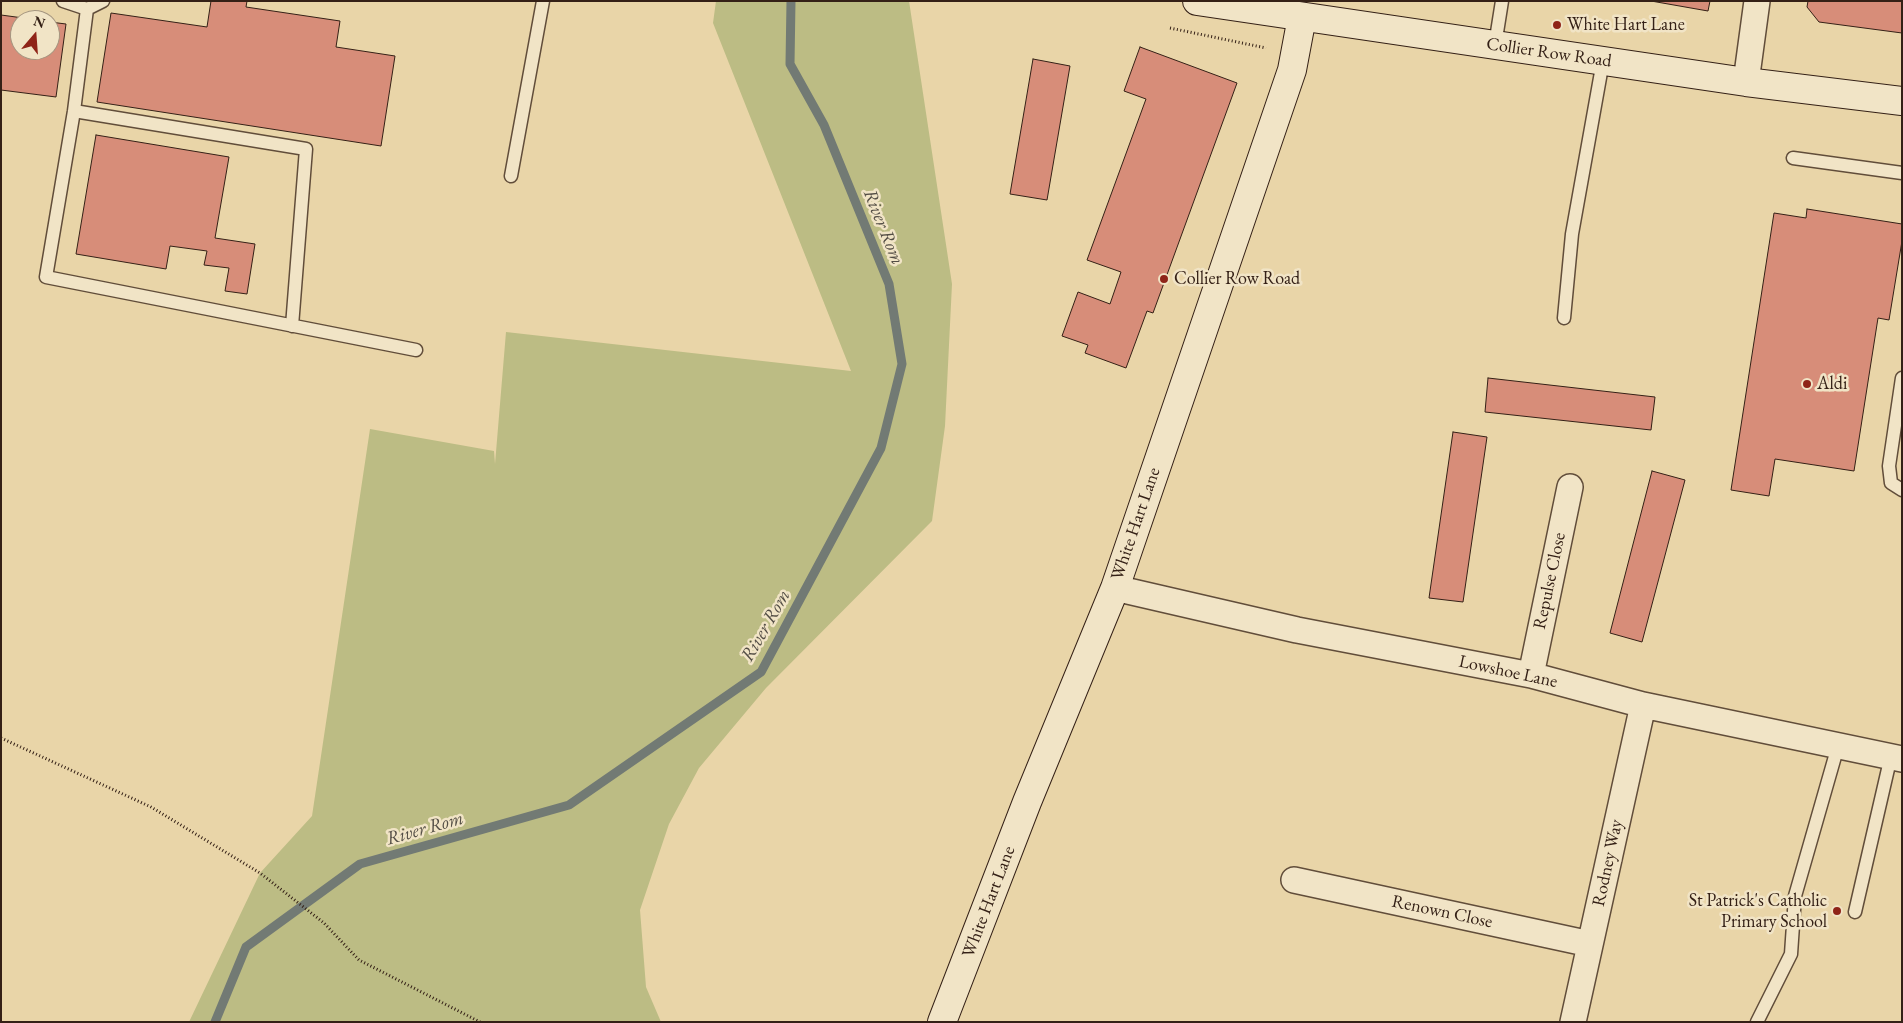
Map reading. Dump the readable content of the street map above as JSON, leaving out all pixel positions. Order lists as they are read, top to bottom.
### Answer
{
  "streets": {
    "street": [
      "Collier Row Road",
      "White Hart Lane",
      "Repulse Close",
      "Lowshoe Lane",
      "Rodney Way",
      "Renown Close"
    ]
  },
  "crossings": [
    ["Collier Row Road", "White Hart Lane"],
    ["White Hart Lane", "Lowshoe Lane"],
    ["Repulse Close", "Lowshoe Lane"],
    ["Lowshoe Lane", "Rodney Way"],
    ["Rodney Way", "Renown Close"]
  ],
  "water": ["River Rom"],
  "places": [
    "White Hart Lane",
    "Collier Row Road",
    "Aldi",
    "St Patrick's Catholic Primary School"
  ],
  "north": "top"
}
